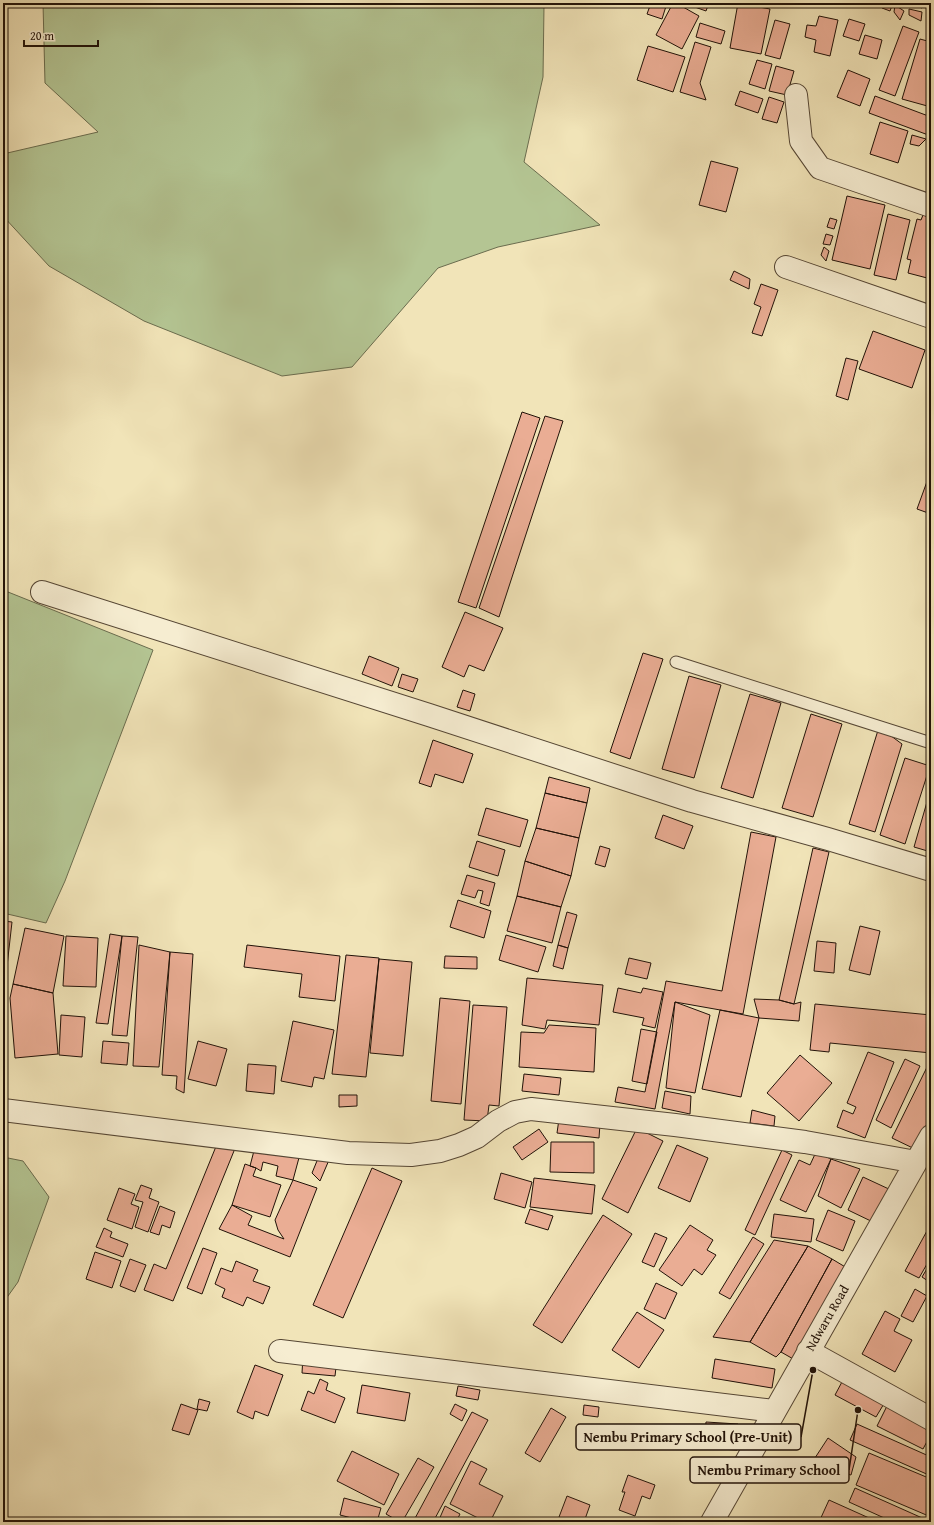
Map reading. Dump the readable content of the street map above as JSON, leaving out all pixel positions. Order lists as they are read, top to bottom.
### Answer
{
  "streets": {
    "street": ["Ndwaru Road"]
  },
  "places": ["Nembu Primary School (Pre-Unit)", "Nembu Primary School"],
  "scale_bar": "20 m"
}
